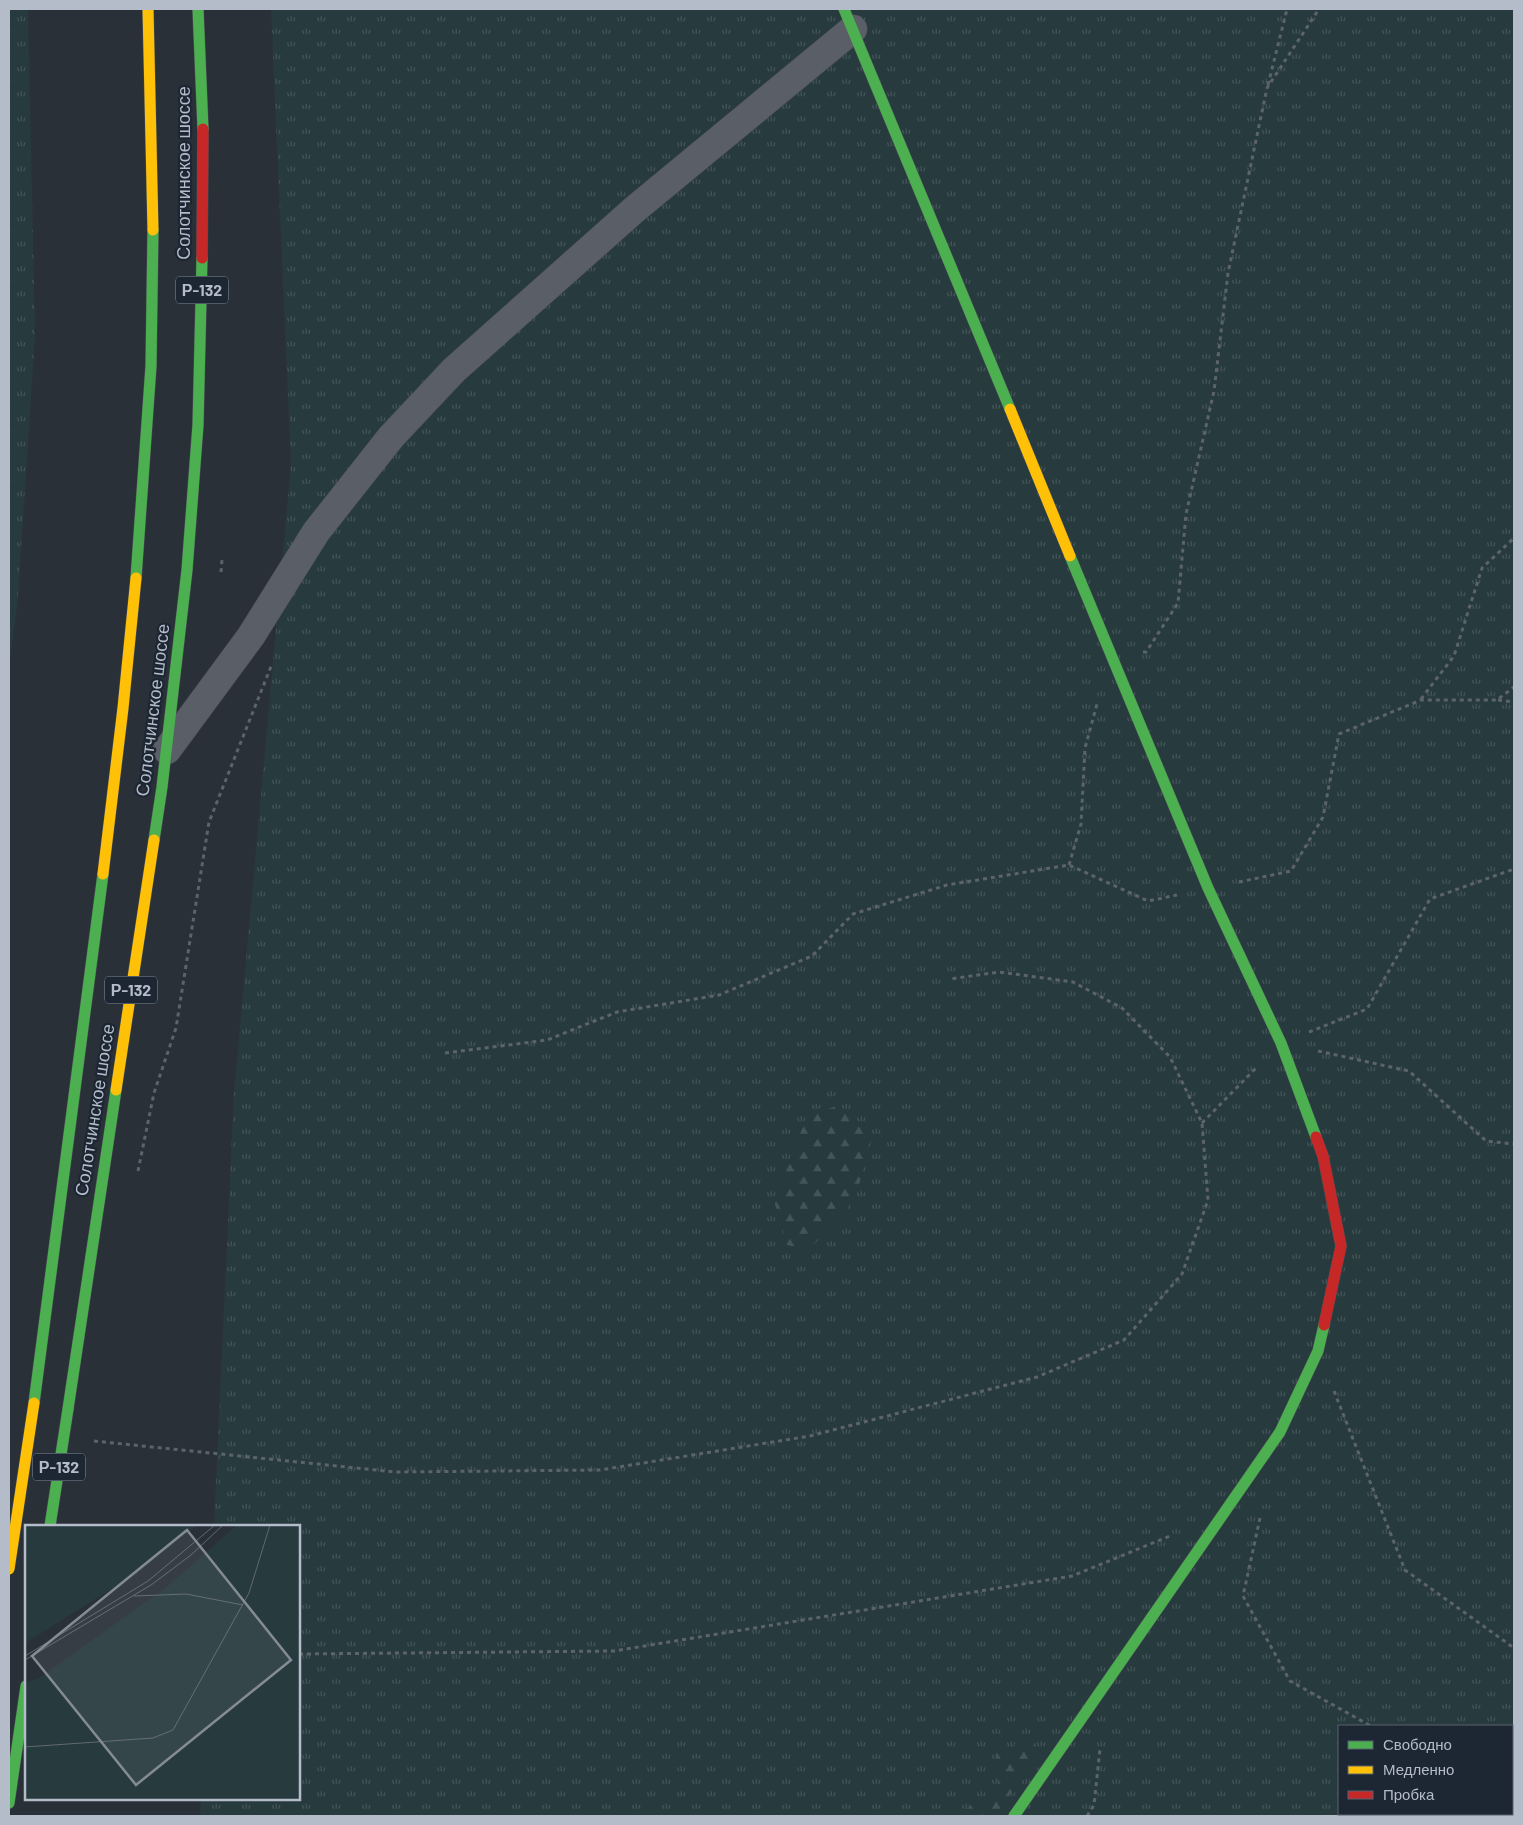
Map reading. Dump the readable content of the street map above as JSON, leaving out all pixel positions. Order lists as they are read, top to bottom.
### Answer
{
  "streets": {
    "main road": ["Солотчинское шоссе", "Р-132"]
  },
  "legend": ["Свободно", "Медленно", "Пробка"]
}
